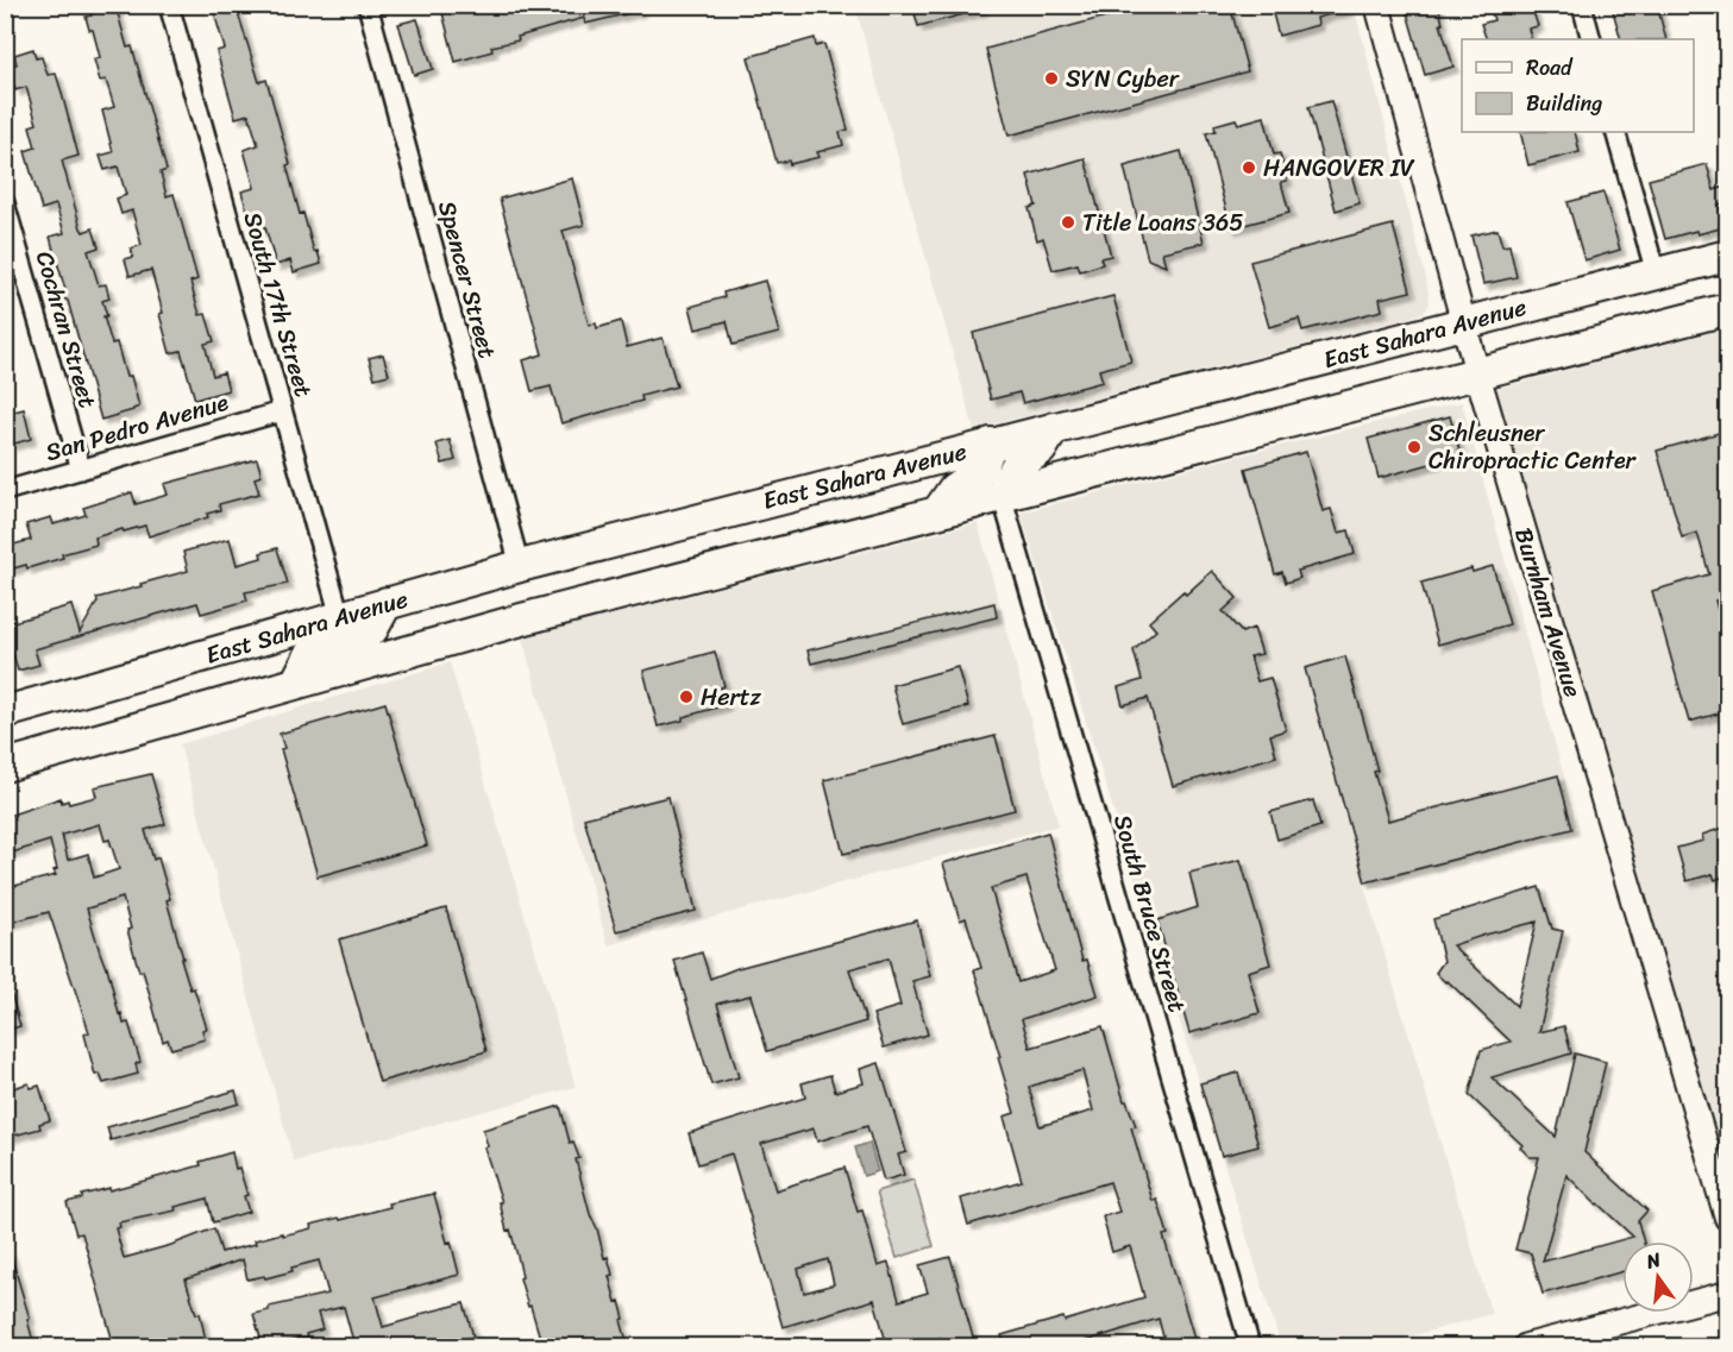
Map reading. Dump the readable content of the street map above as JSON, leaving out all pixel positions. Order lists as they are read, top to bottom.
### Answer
{
  "streets": {
    "main road": ["East Sahara Avenue"],
    "street": [
      "Spencer Street",
      "South 17th Street",
      "Cochran Street",
      "San Pedro Avenue",
      "Burnham Avenue",
      "South Bruce Street"
    ]
  },
  "crossings": [
    ["Spencer Street", "East Sahara Avenue"],
    ["South 17th Street", "East Sahara Avenue"],
    ["South 17th Street", "San Pedro Avenue"],
    ["Cochran Street", "San Pedro Avenue"],
    ["East Sahara Avenue", "Burnham Avenue"]
  ],
  "places": [
    "SYN Cyber",
    "HANGOVER IV",
    "Title Loans 365",
    "Schleusner Chiropractic Center",
    "Hertz"
  ],
  "legend": ["Road", "Building"],
  "north": "top"
}
